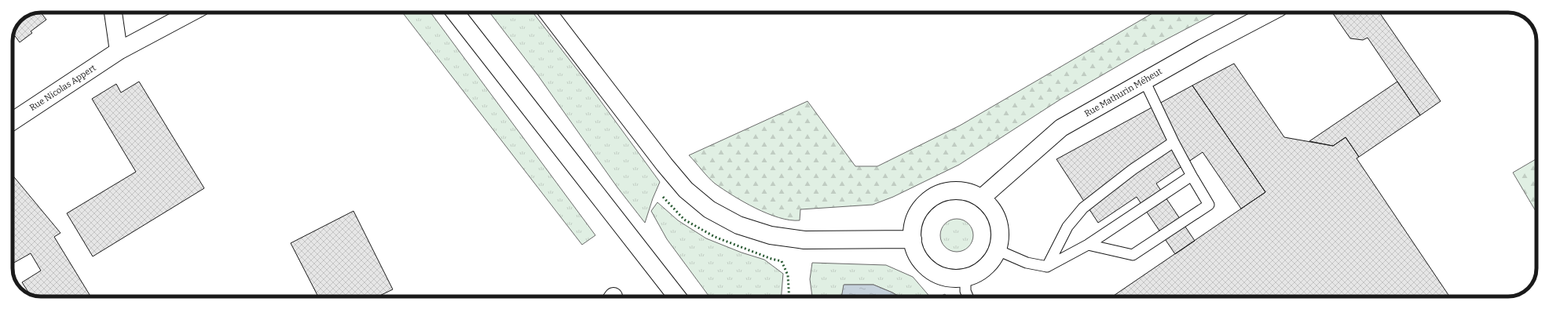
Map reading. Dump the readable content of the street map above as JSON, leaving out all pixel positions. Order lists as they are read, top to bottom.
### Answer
{
  "streets": {
    "street": ["Rue Nicolas Appert", "Rue Mathurin Méheut"]
  }
}
